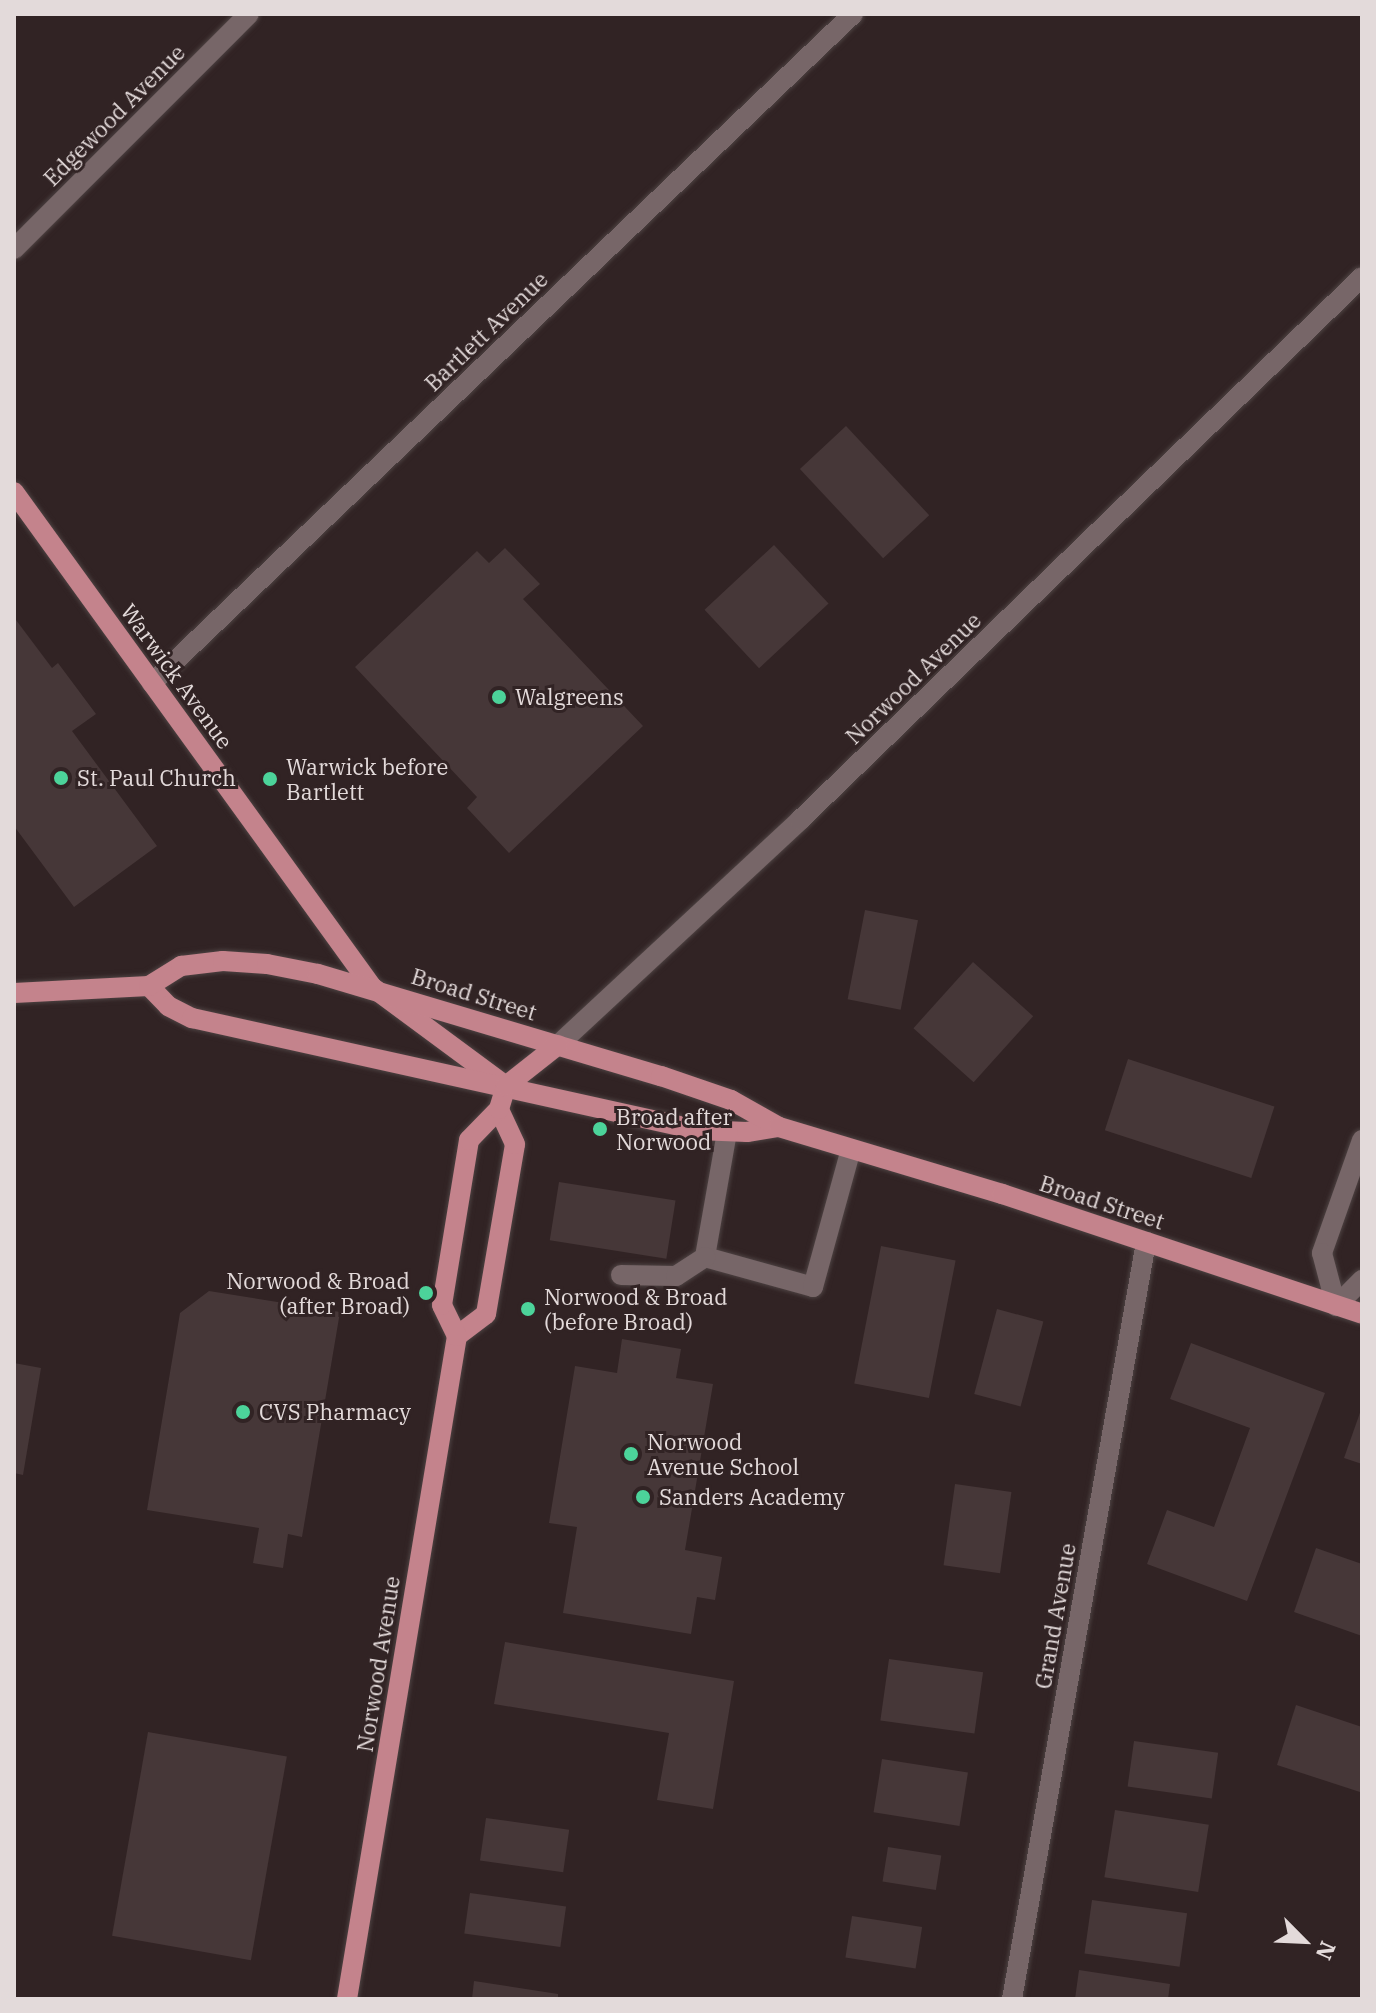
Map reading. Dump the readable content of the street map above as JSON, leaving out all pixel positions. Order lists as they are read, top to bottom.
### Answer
{
  "streets": {
    "main road": ["Warwick Avenue", "Norwood Avenue", "Broad Street"],
    "street": ["Edgewood Avenue", "Bartlett Avenue", "Grand Avenue"]
  },
  "crossings": [
    ["Bartlett Avenue", "Warwick Avenue"],
    ["Warwick Avenue", "Norwood Avenue"],
    ["Warwick Avenue", "Broad Street"],
    ["Norwood Avenue", "Broad Street"],
    ["Broad Street", "Grand Avenue"]
  ],
  "places": [
    "Walgreens",
    "St. Paul Church",
    "Warwick before Bartlett",
    "Broad after Norwood",
    "Norwood & Broad (after Broad)",
    "Norwood & Broad (before Broad)",
    "CVS Pharmacy",
    "Norwood Avenue School",
    "Sanders Academy"
  ],
  "north": "bottom right"
}
